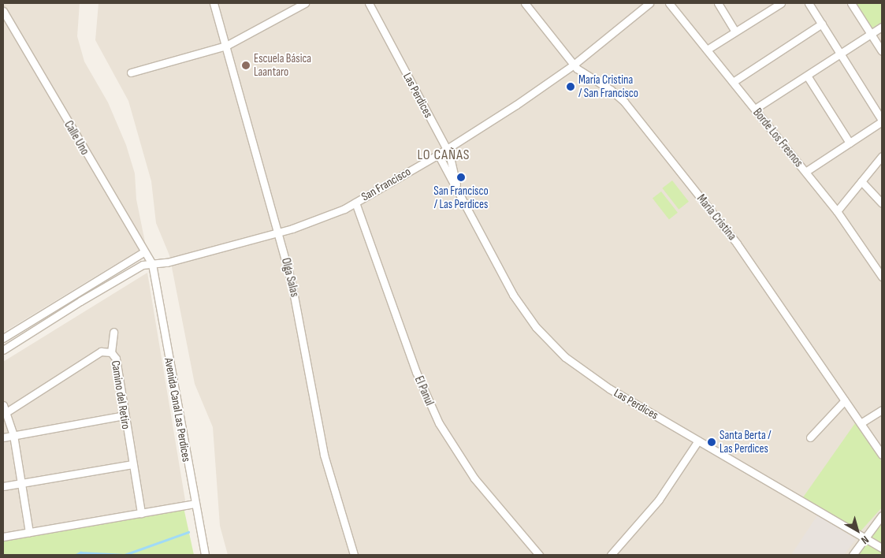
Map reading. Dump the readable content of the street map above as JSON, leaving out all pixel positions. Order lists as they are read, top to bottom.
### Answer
{
  "streets": {
    "street": [
      "Las Perdices",
      "Calle Uno",
      "Borde Los Fresnos",
      "San Francisco",
      "María Cristina",
      "Olga Salas",
      "El Panul",
      "Camino del Retiro",
      "Avenida Canal Las Perdices"
    ]
  },
  "crossings": [
    ["Las Perdices", "San Francisco"],
    ["Calle Uno", "San Francisco"],
    ["Calle Uno", "Avenida Canal Las Perdices"],
    ["San Francisco", "María Cristina"],
    ["San Francisco", "Olga Salas"],
    ["San Francisco", "El Panul"],
    ["San Francisco", "Avenida Canal Las Perdices"]
  ],
  "districts": ["LO CAÑAS"],
  "places": [
    "Escuela Básica Laantaro",
    "María Cristina / San Francisco",
    "San Francisco / Las Perdices",
    "Santa Berta / Las Perdices"
  ],
  "north": "bottom right"
}
